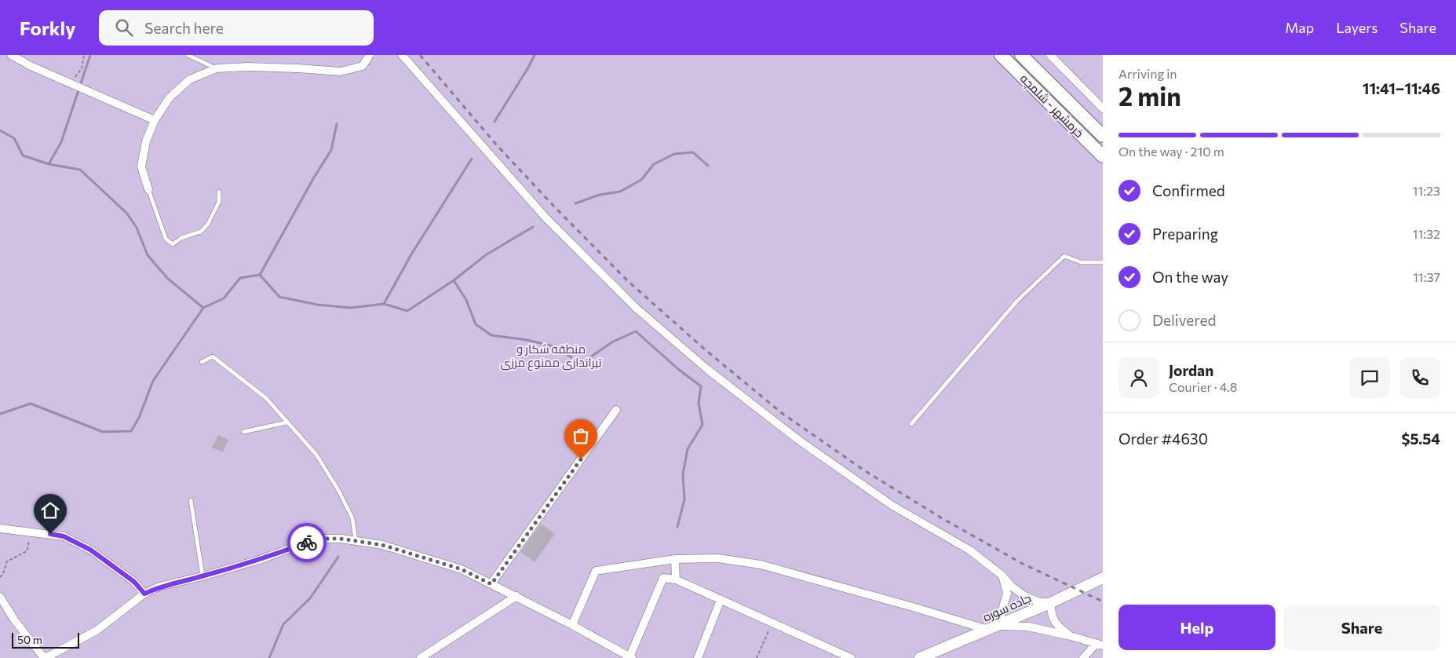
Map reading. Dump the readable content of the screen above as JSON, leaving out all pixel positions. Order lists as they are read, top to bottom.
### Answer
{
  "streets": {
    "highway": ["خرمشهر - شلمچه"],
    "main road": ["جاده سوره"]
  },
  "parks": ["منطقه شکار و تیراندازی ممنوع مرزی"],
  "scale_bar": "50 m",
  "page": {
    "header": "Forkly",
    "search": "Search here",
    "nav": ["Map", "Layers", "Share"],
    "heading": ["2 min", "Arriving in", "11:41–11:46"],
    "panel": [
      "Jordan",
      "Courier · 4.8",
      "Order #4630",
      "$5.54"
    ],
    "bar": "On the way · 210 m",
    "list": [
      ["Confirmed", "11:23"],
      ["Preparing", "11:32"],
      ["On the way", "11:37"],
      "Delivered"
    ],
    "buttons": ["Help", "Share"],
    "scale": "50 m"
  }
}
